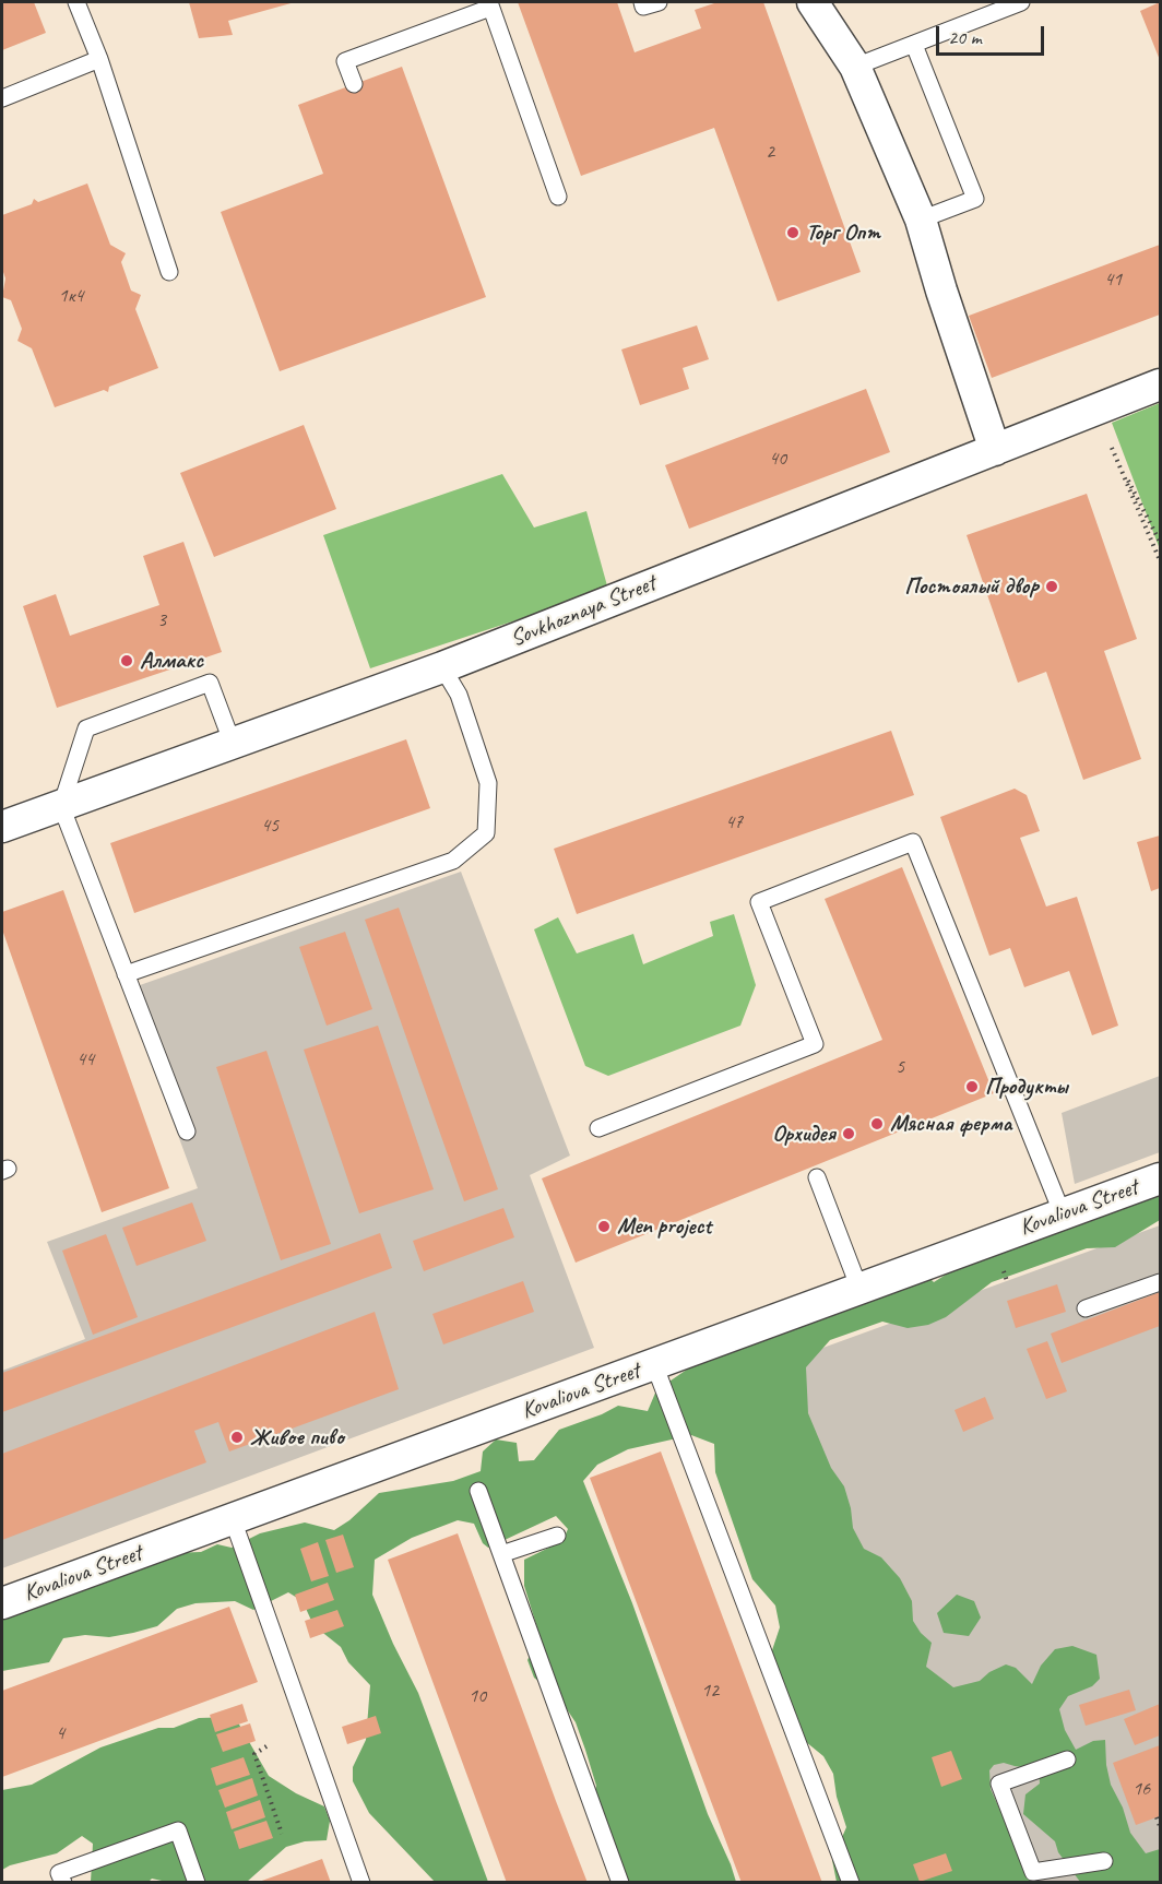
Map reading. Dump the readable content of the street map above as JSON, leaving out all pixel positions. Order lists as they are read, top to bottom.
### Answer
{
  "streets": {
    "street": ["Sovkhoznaya Street", "Kovaliova Street"]
  },
  "places": [
    "Торг Опт",
    "Постоялый двор",
    "Алмакс",
    "Продукты",
    "Мясная ферма",
    "Орхидея",
    "Men project",
    "Живое пиво"
  ],
  "house_numbers": [
    "2",
    "41",
    "1к4",
    "40",
    "3",
    "47",
    "45",
    "44",
    "5",
    "12",
    "10",
    "4",
    "16"
  ],
  "scale_bar": "20 m"
}
